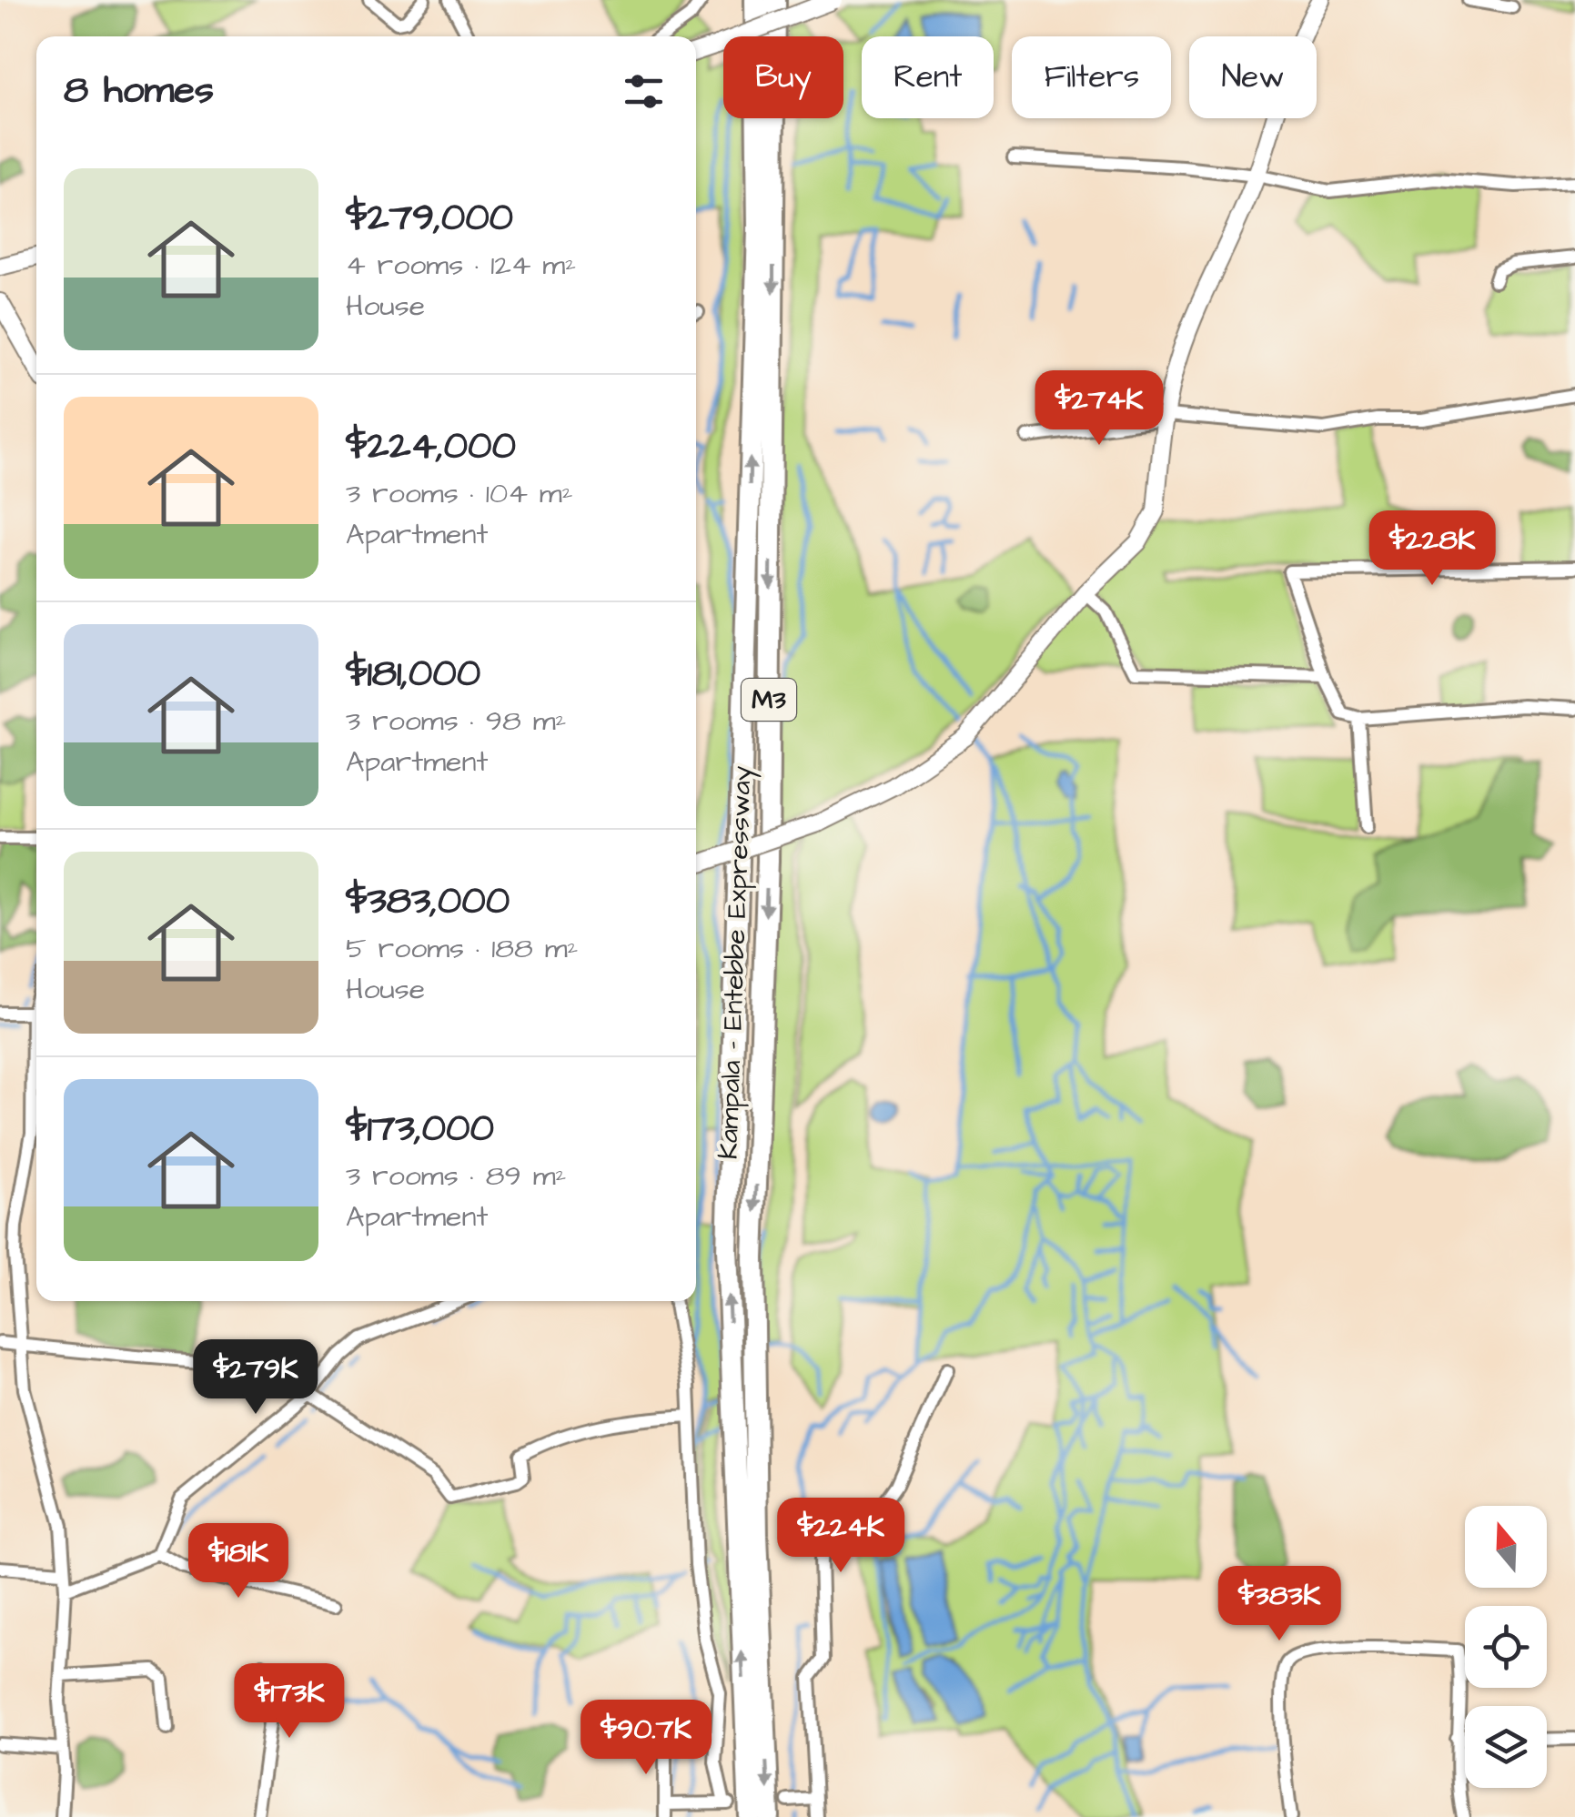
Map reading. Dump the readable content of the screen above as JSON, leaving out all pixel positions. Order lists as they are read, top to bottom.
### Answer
{
  "streets": {
    "highway": ["M3", "Kampala - Entebbe Expressway"]
  },
  "north": "top",
  "page": {
    "chip": [
      "Buy",
      "Rent",
      "Filters",
      "New"
    ],
    "heading": "8 homes",
    "list": [
      {
        "name": "$279,000",
        "note": "4 rooms · 124 m² · House"
      },
      {
        "name": "$224,000",
        "note": "3 rooms · 104 m² · Apartment"
      },
      {
        "name": "$181,000",
        "note": "3 rooms · 98 m² · Apartment"
      },
      {
        "name": "$383,000",
        "note": "5 rooms · 188 m² · House"
      },
      {
        "name": "$173,000",
        "note": "3 rooms · 89 m² · Apartment"
      }
    ],
    "price": [
      "$274K",
      "$228K",
      "$279K",
      "$224K",
      "$181K",
      "$383K",
      "$173K",
      "$90.7K"
    ]
  }
}
